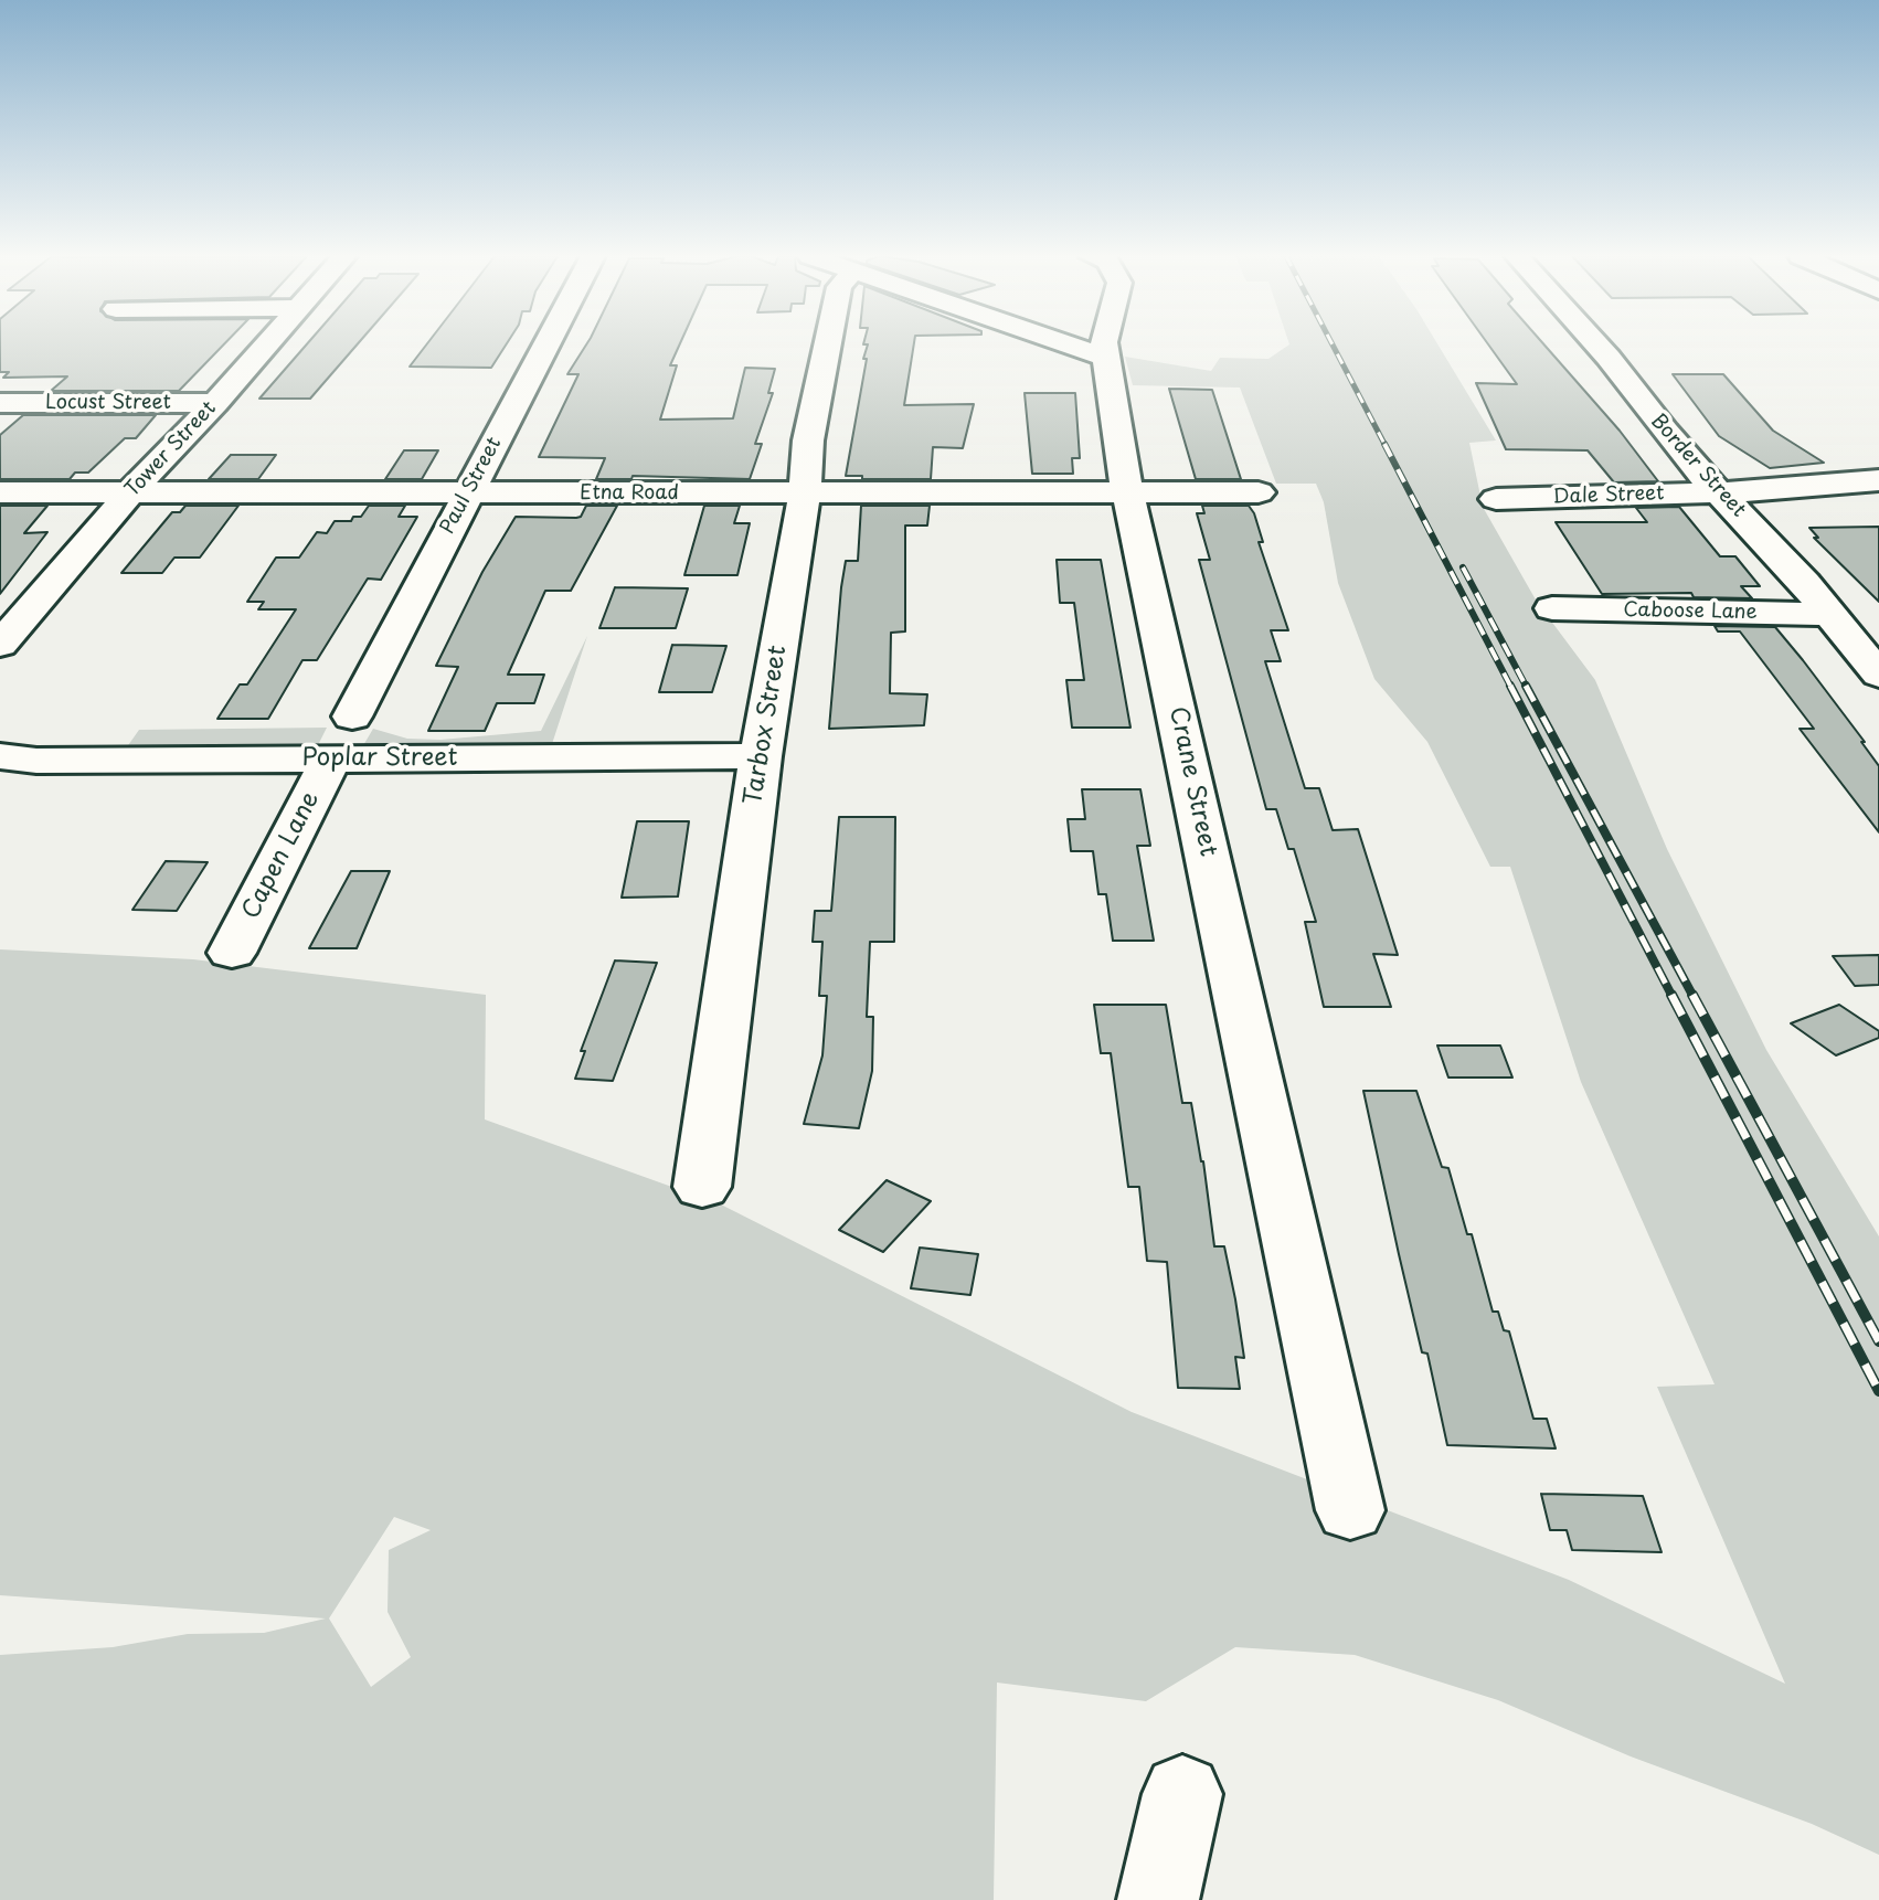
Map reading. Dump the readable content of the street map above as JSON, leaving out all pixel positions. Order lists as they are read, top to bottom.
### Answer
{
  "streets": {
    "street": [
      "Locust Street",
      "Tower Street",
      "Border Street",
      "Paul Street",
      "Etna Road",
      "Dale Street",
      "Caboose Lane",
      "Tarbox Street",
      "Poplar Street",
      "Crane Street",
      "Capen Lane"
    ]
  },
  "crossings": [
    ["Locust Street", "Tower Street"],
    ["Tower Street", "Etna Road"],
    ["Border Street", "Dale Street"],
    ["Border Street", "Caboose Lane"],
    ["Paul Street", "Etna Road"],
    ["Etna Road", "Tarbox Street"],
    ["Etna Road", "Crane Street"],
    ["Tarbox Street", "Poplar Street"],
    ["Poplar Street", "Capen Lane"]
  ]
}
